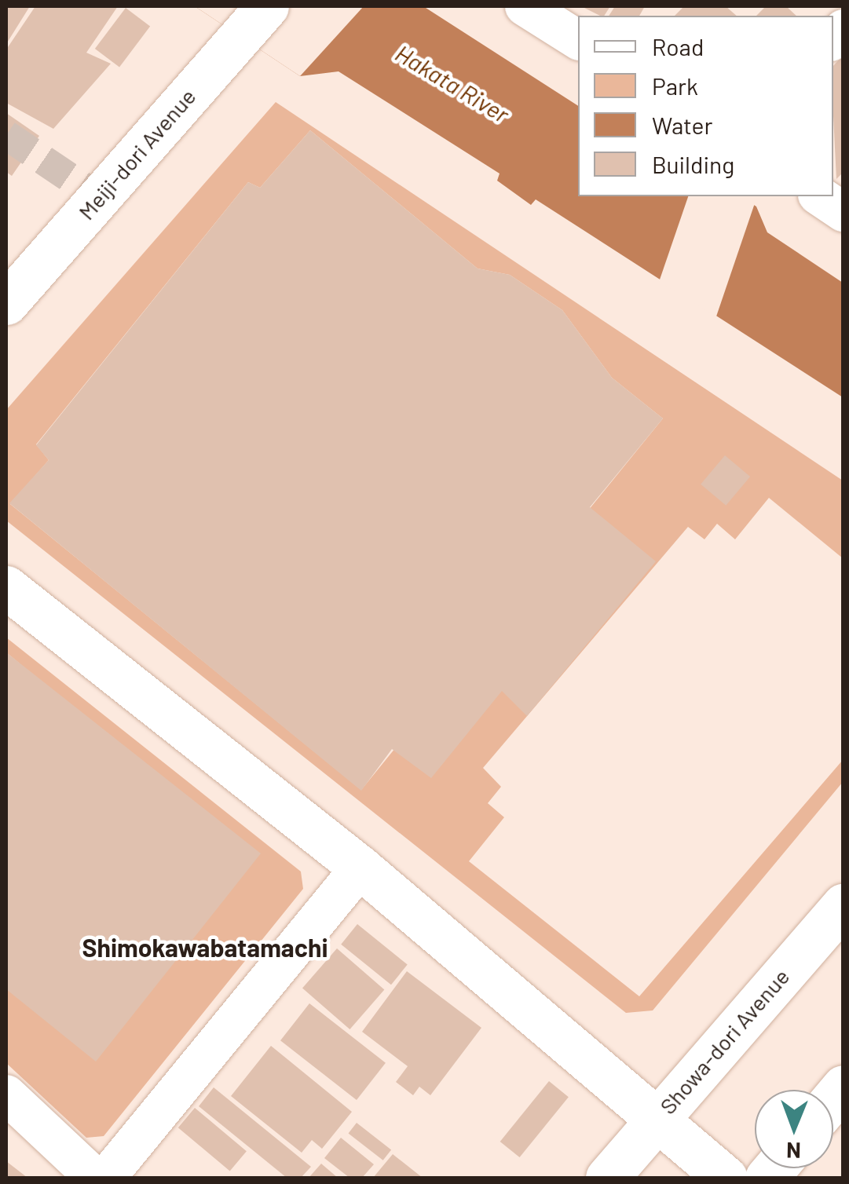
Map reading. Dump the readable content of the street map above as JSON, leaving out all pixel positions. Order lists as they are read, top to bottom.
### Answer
{
  "streets": {
    "street": ["Meiji-dori Avenue", "Showa-dori Avenue"]
  },
  "districts": ["Shimokawabatamachi"],
  "water": ["Hakata River"],
  "legend": [
    "Road",
    "Park",
    "Water",
    "Building"
  ],
  "north": "bottom"
}
